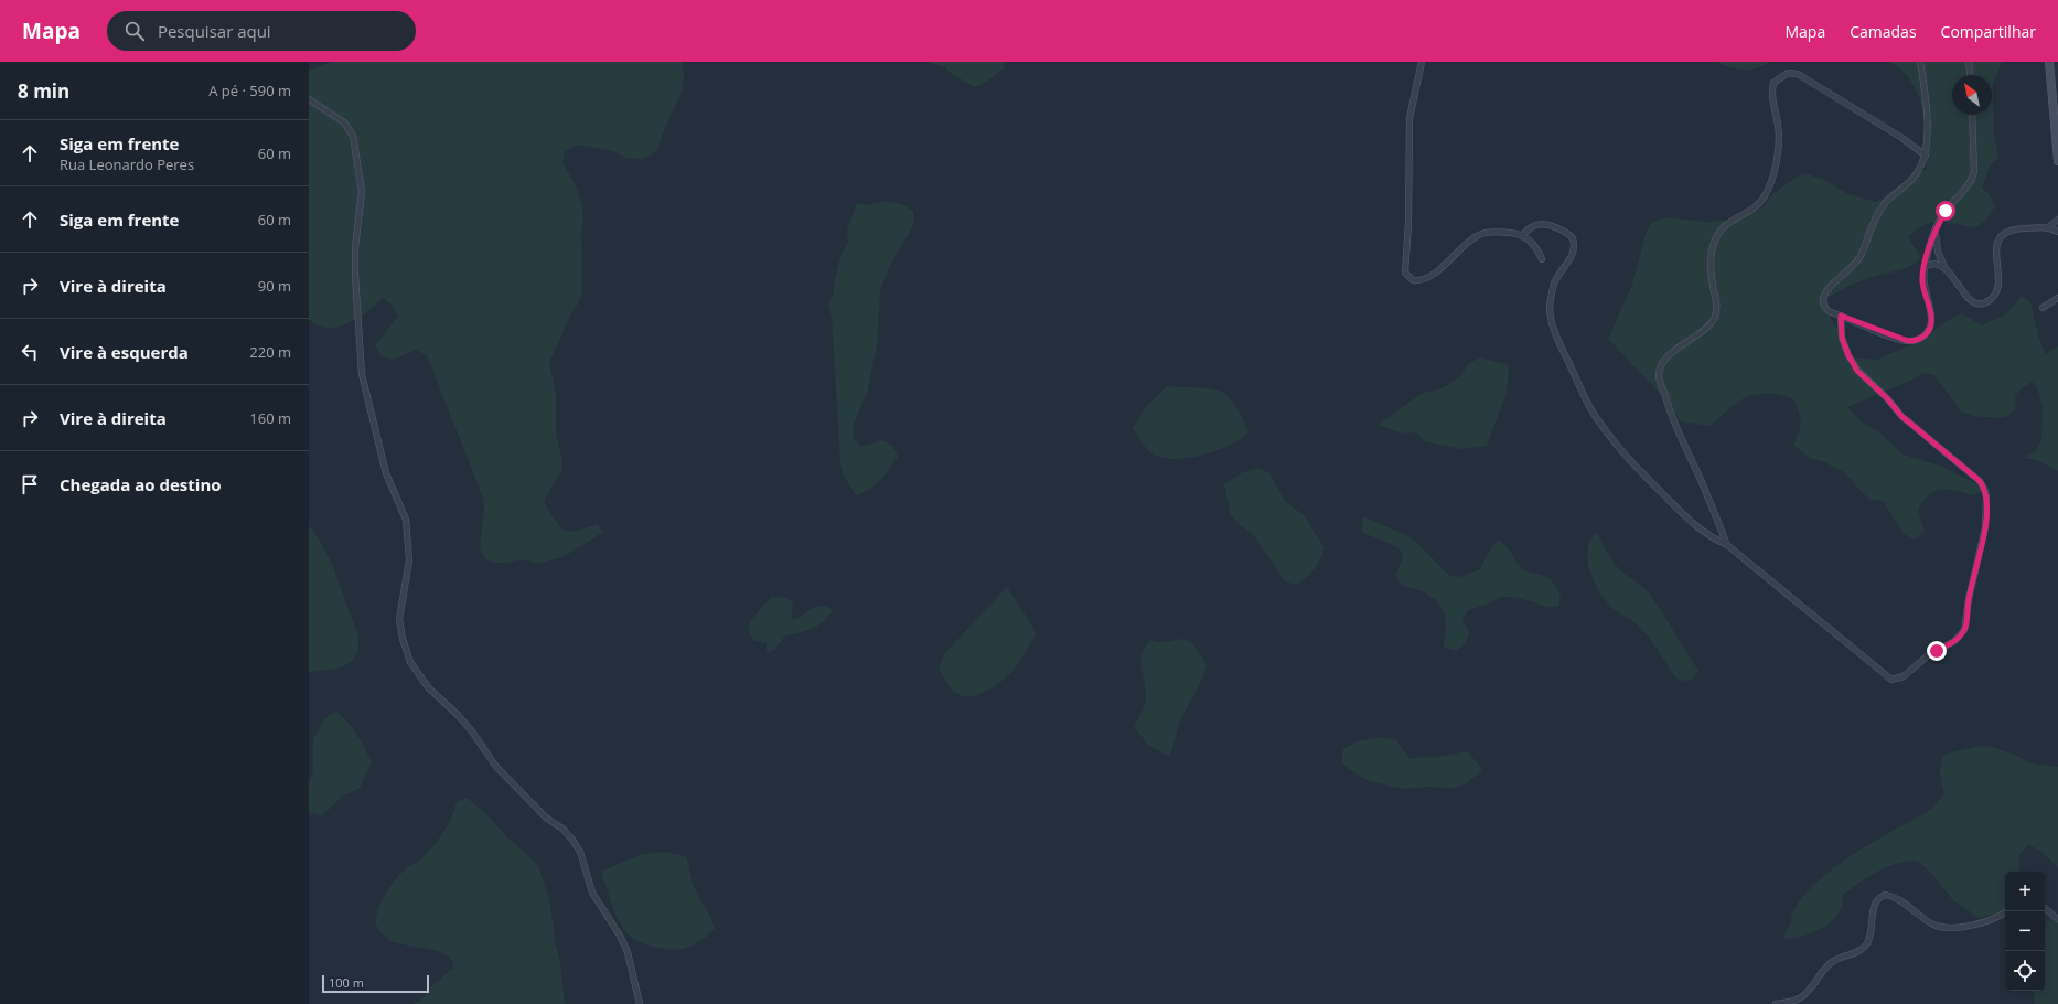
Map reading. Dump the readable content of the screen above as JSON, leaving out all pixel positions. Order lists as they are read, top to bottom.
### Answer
{
  "scale_bar": "100 m",
  "north": "top left",
  "page": {
    "header": "Mapa",
    "search": "Pesquisar aqui",
    "nav": ["Mapa", "Camadas", "Compartilhar"],
    "heading": ["8 min", "A pé · 590 m"],
    "list": [
      ["Siga em frente", "Rua Leonardo Peres", "60 m"],
      ["Siga em frente", "60 m"],
      ["Vire à direita", "90 m"],
      ["Vire à esquerda", "220 m"],
      ["Vire à direita", "160 m"],
      "Chegada ao destino"
    ],
    "map_buttons": ["+", "−"],
    "scale": "100 m"
  }
}
